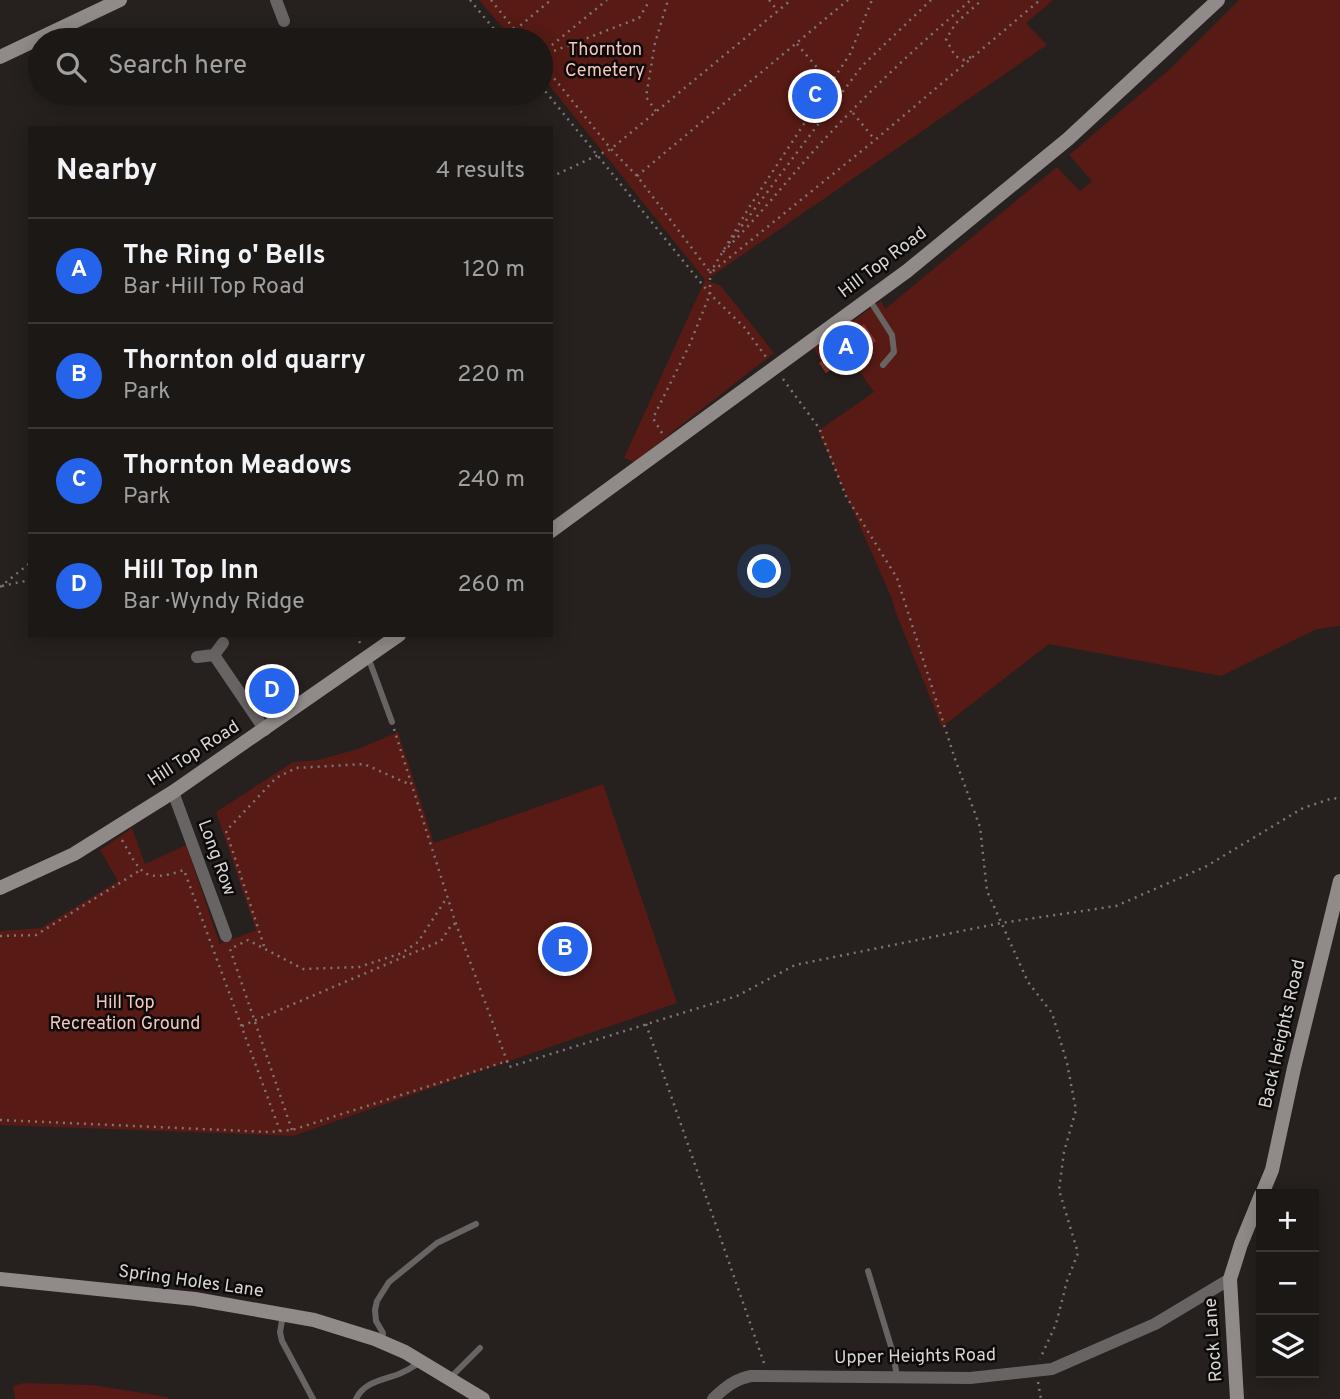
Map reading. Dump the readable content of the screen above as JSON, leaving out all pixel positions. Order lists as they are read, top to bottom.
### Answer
{
  "streets": {
    "street": [
      "Hill Top Road",
      "Long Row",
      "Back Heights Road",
      "Spring Holes Lane",
      "Rock Lane",
      "Upper Heights Road"
    ]
  },
  "crossings": [
    ["Hill Top Road", "Long Row"],
    ["Back Heights Road", "Rock Lane"],
    ["Back Heights Road", "Upper Heights Road"],
    ["Rock Lane", "Upper Heights Road"]
  ],
  "parks": ["Thornton Cemetery", "Hill Top Recreation Ground"],
  "page": {
    "search": "Search here",
    "pins": [
      "C",
      "A",
      "D",
      "B"
    ],
    "heading": ["Nearby", "4 results"],
    "list": [
      {
        "mark": "A",
        "name": "The Ring o' Bells",
        "note": "Bar · Hill Top Road",
        "value": "120 m"
      },
      {
        "mark": "B",
        "name": "Thornton old quarry",
        "note": "Park",
        "value": "220 m"
      },
      {
        "mark": "C",
        "name": "Thornton Meadows",
        "note": "Park",
        "value": "240 m"
      },
      {
        "mark": "D",
        "name": "Hill Top Inn",
        "note": "Bar · Wyndy Ridge",
        "value": "260 m"
      }
    ],
    "map_buttons": ["+", "−"]
  }
}
